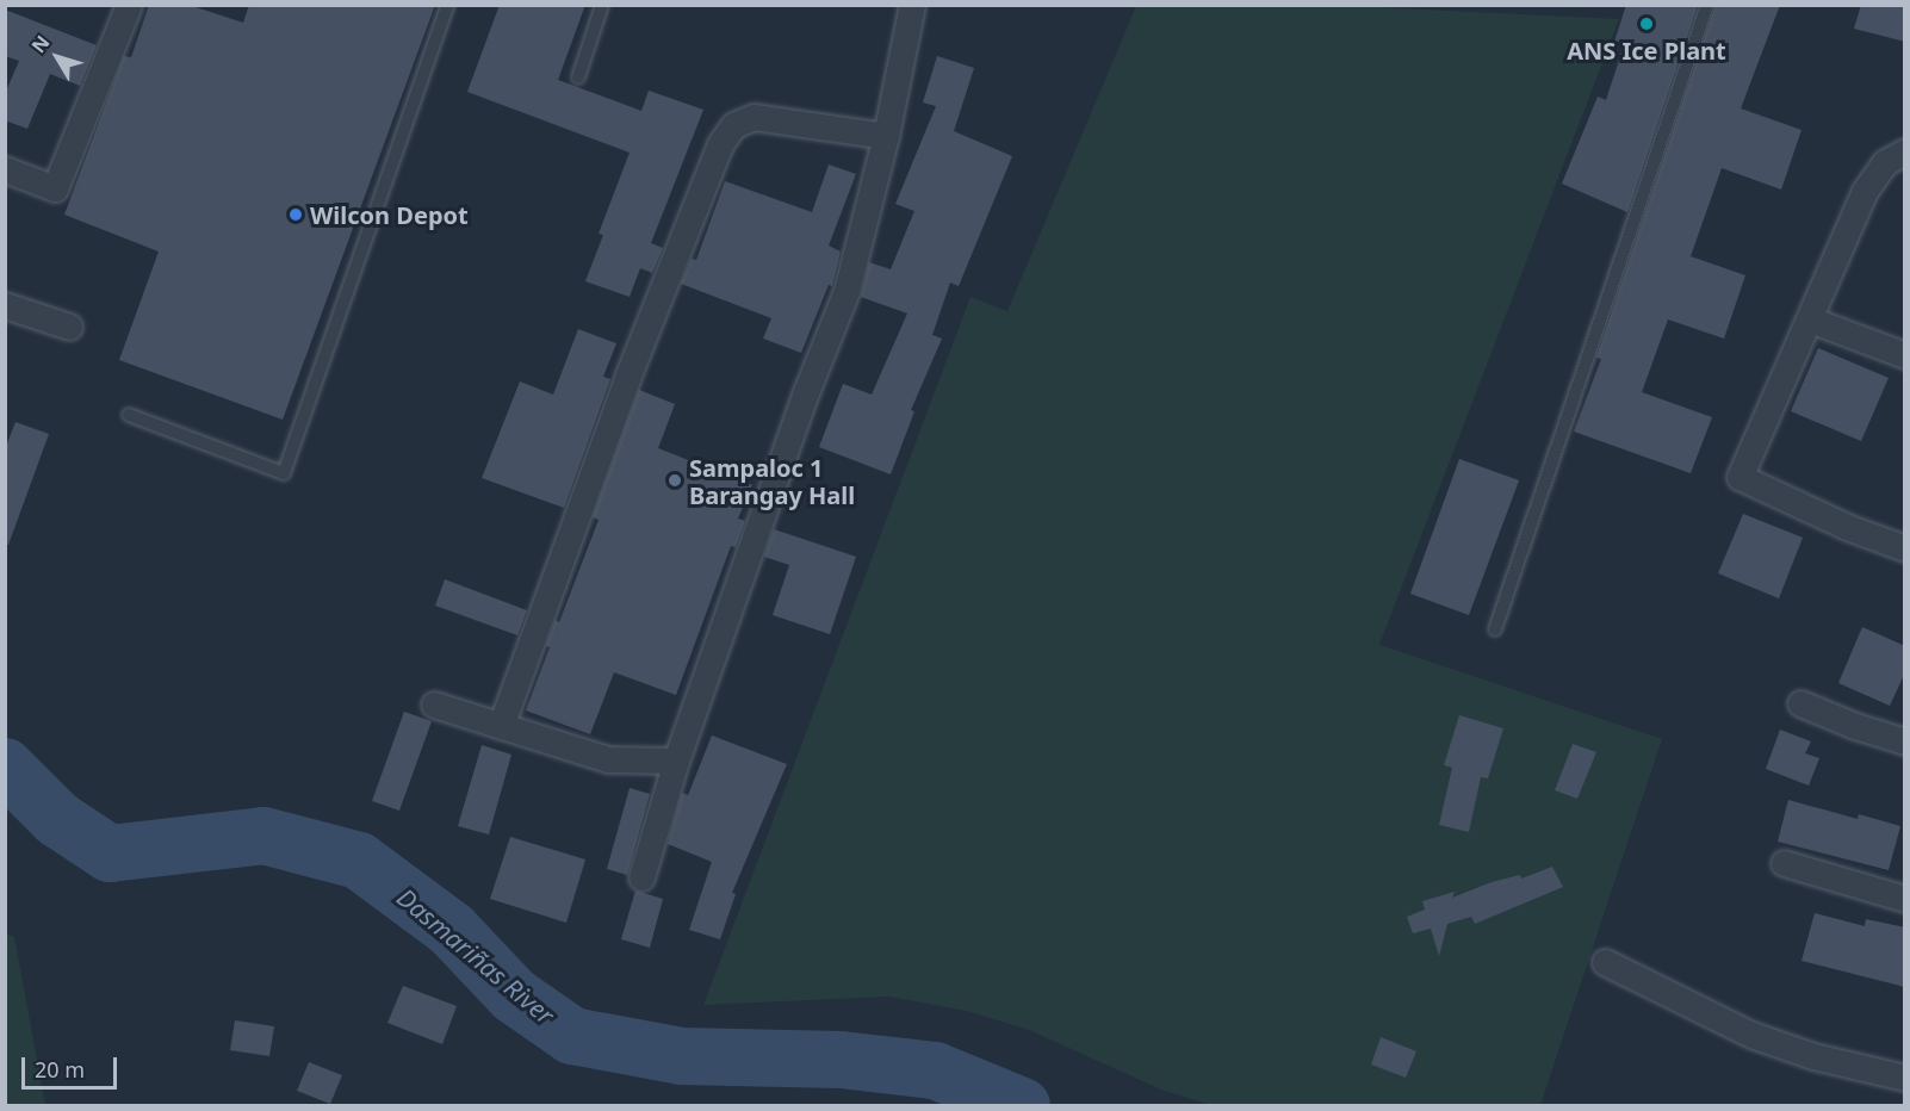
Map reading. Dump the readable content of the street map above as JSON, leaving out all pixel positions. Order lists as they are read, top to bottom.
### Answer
{
  "water": ["Dasmariñas River"],
  "places": ["ANS Ice Plant", "Wilcon Depot", "Sampaloc 1 Barangay Hall"],
  "scale_bar": "20 m",
  "north": "top left"
}
